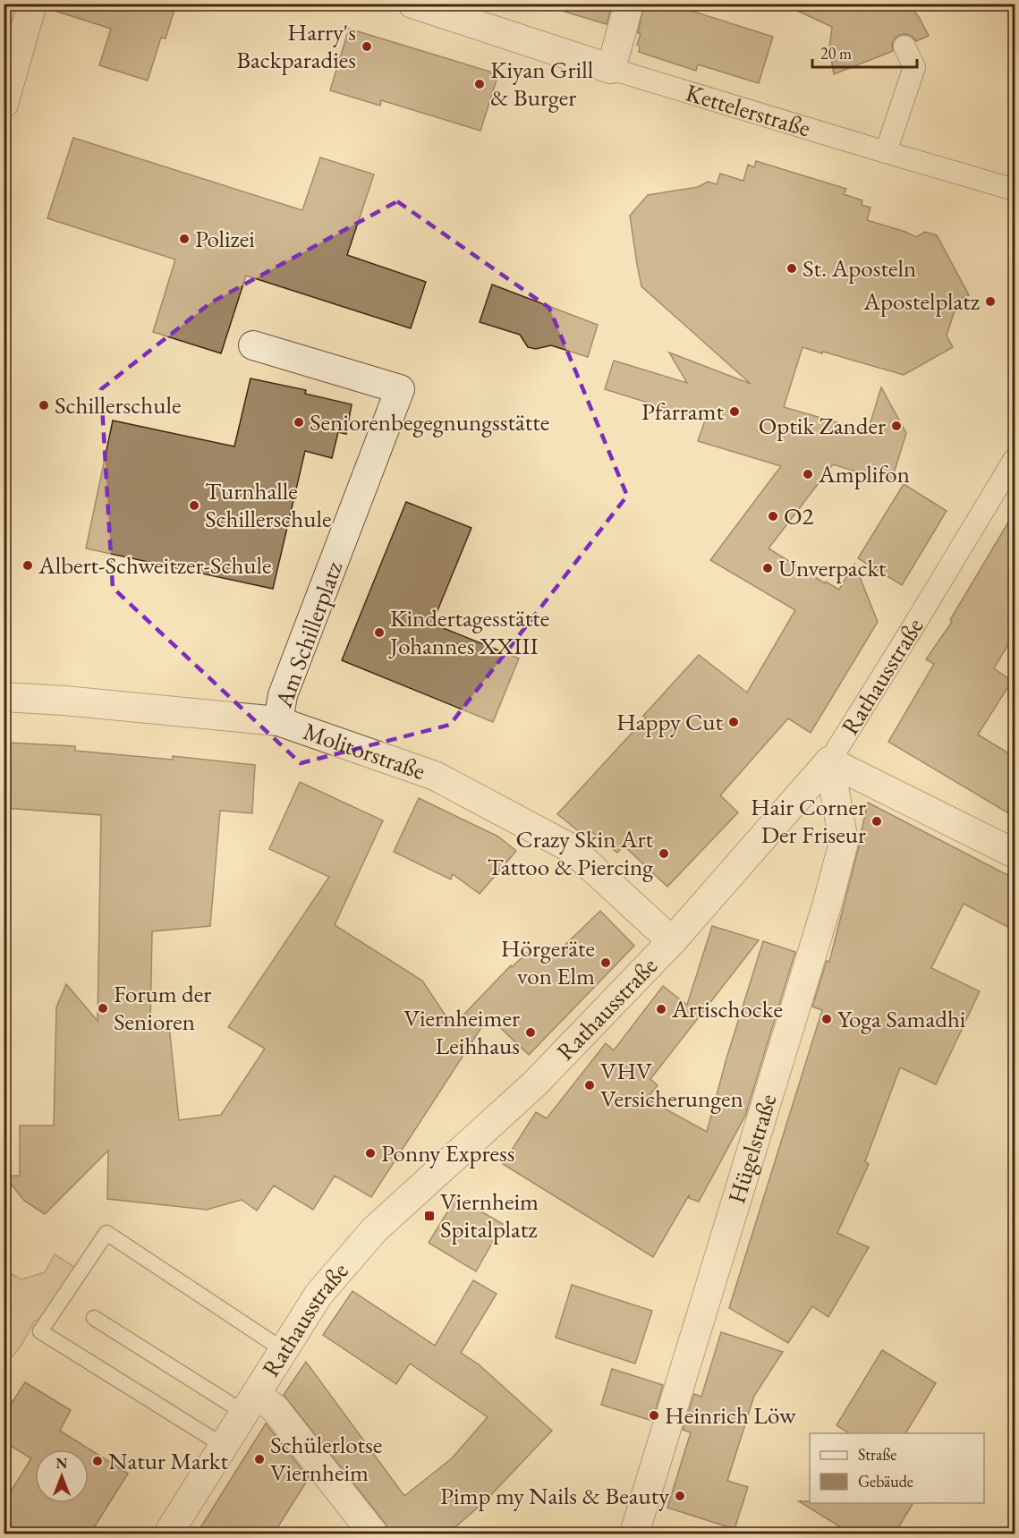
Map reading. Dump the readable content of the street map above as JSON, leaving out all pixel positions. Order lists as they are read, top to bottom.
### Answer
{
  "streets": {
    "street": [
      "Kettelerstraße",
      "Am Schillerplatz",
      "Rathausstraße",
      "Molitorstraße",
      "Hügelstraße"
    ]
  },
  "crossings": [
    ["Am Schillerplatz", "Molitorstraße"],
    ["Rathausstraße", "Molitorstraße"],
    ["Rathausstraße", "Hügelstraße"]
  ],
  "places": {
    "other": [
      "Harry's Backparadies",
      "Kiyan Grill & Burger",
      "Polizei",
      "St. Aposteln",
      "Apostelplatz",
      "Schillerschule",
      "Pfarramt",
      "Seniorenbegegnungsstätte",
      "Optik Zander",
      "Amplifon",
      "Turnhalle Schillerschule",
      "O2",
      "Albert-Schweitzer-Schule",
      "Unverpackt",
      "Kindertagesstätte Johannes XXIII",
      "Happy Cut",
      "Hair Corner Der Friseur",
      "Crazy Skin Art Tattoo & Piercing",
      "Hörgeräte von Elm",
      "Forum der Senioren",
      "Artischocke",
      "Yoga Samadhi",
      "Viernheimer Leihhaus",
      "VHV Versicherungen",
      "Ponny Express",
      "Heinrich Löw",
      "Schülerlotse Viernheim",
      "Natur Markt",
      "Pimp my Nails & Beauty"
    ],
    "transit": ["Viernheim Spitalplatz"]
  },
  "legend": ["Straße", "Gebäude"],
  "scale_bar": "20 m",
  "north": "top"
}
